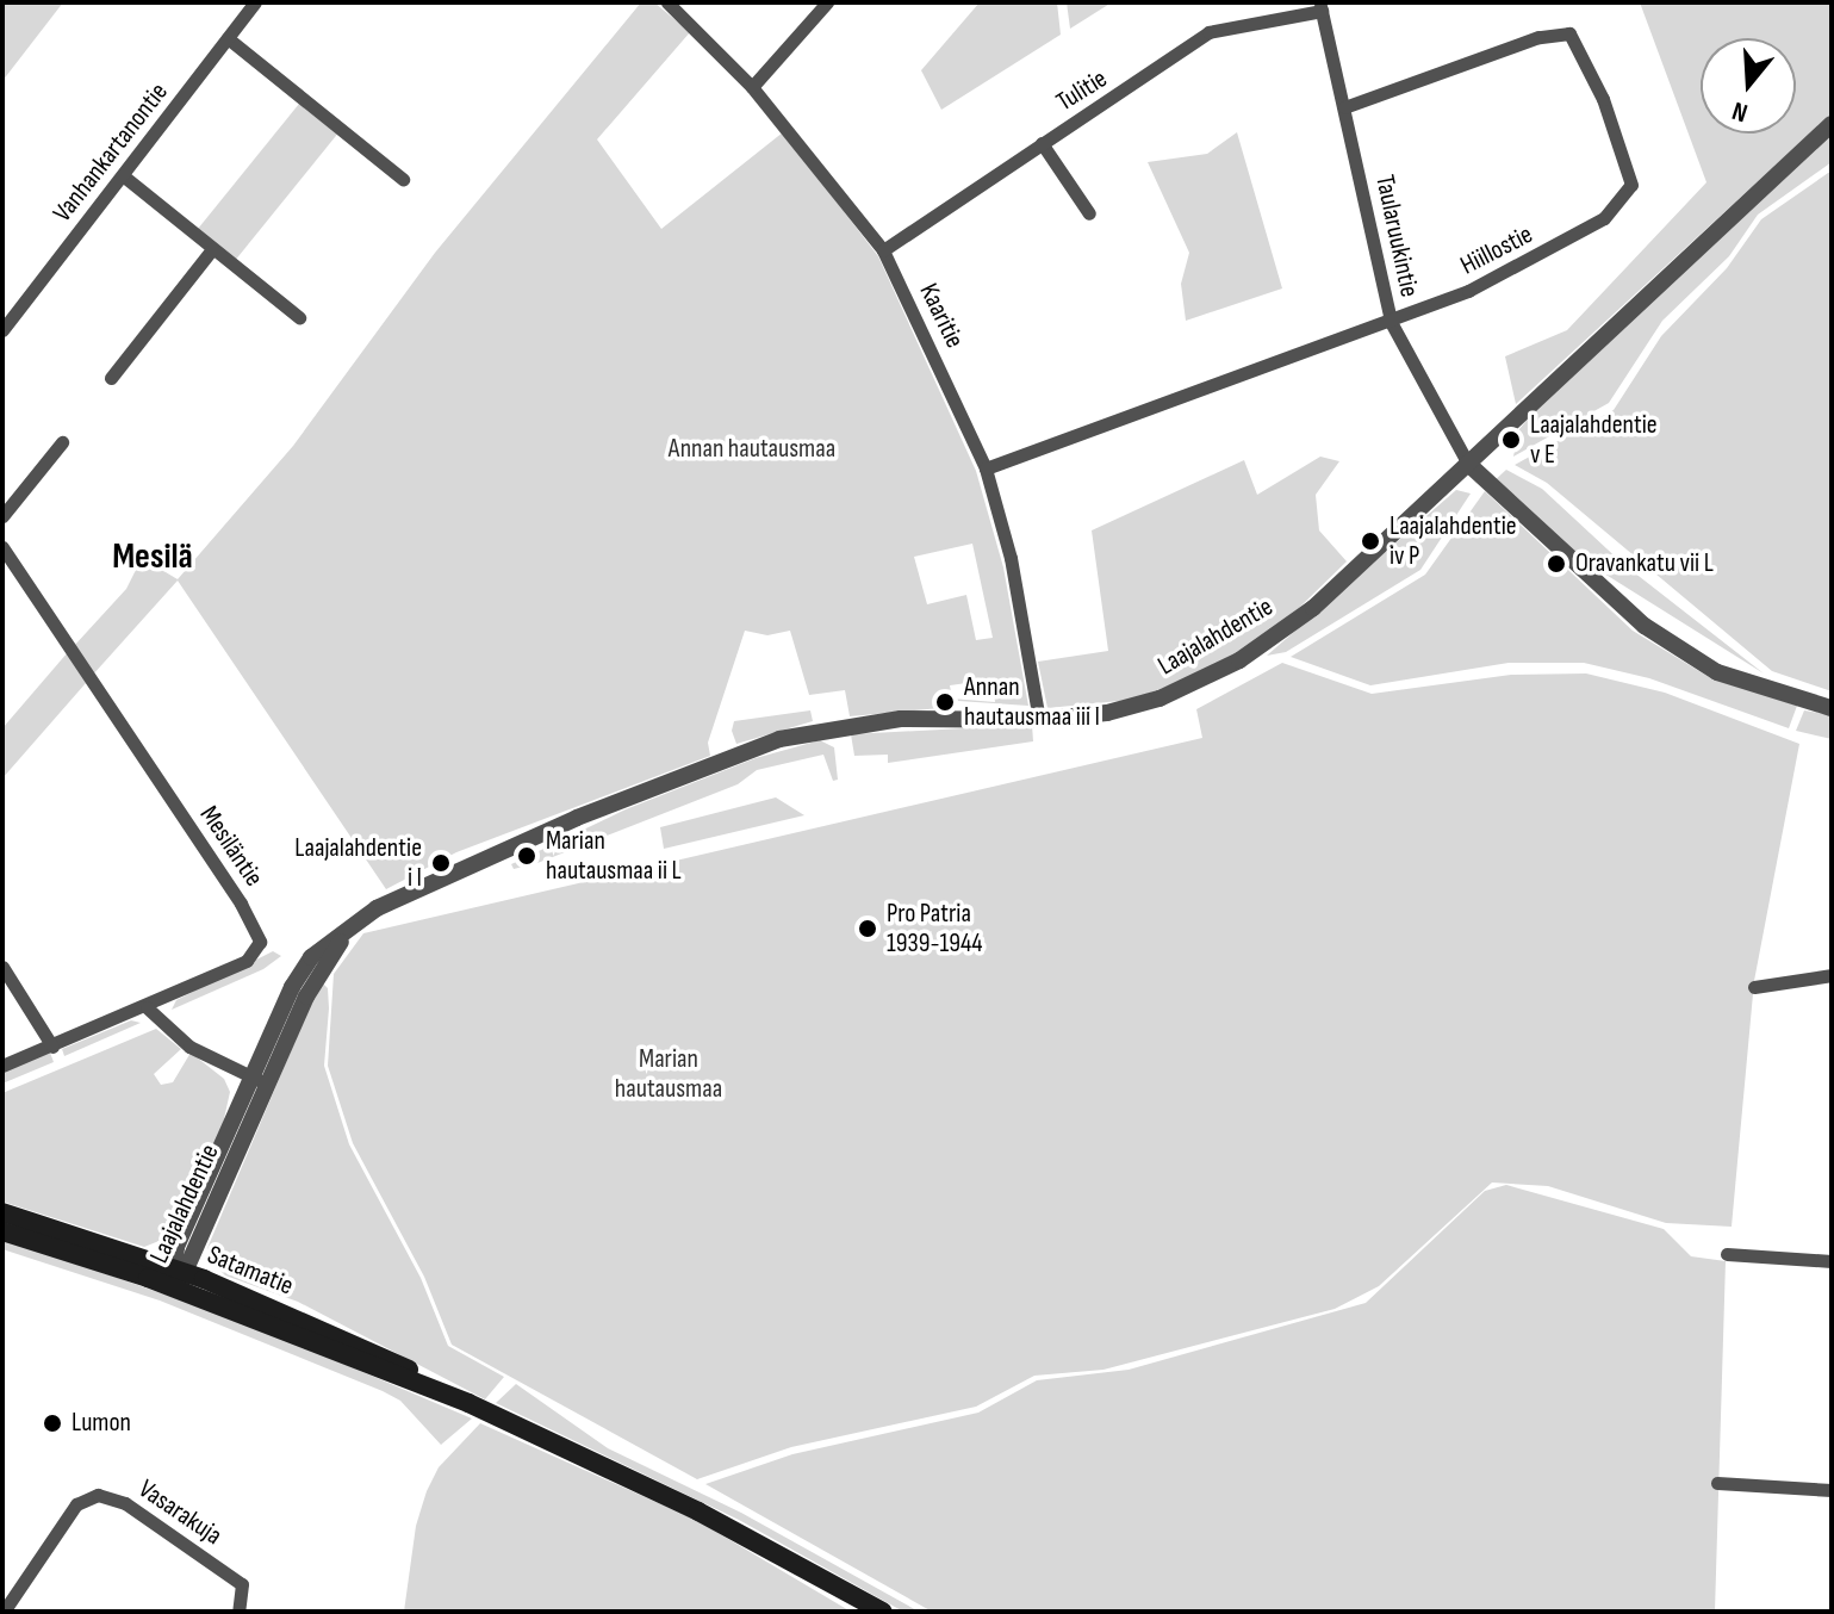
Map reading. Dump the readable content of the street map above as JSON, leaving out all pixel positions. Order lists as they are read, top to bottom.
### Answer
{
  "streets": {
    "main road": ["Satamatie"],
    "street": [
      "Tulitie",
      "Vanhankartanontie",
      "Taularuukintie",
      "Hiillostie",
      "Kaaritie",
      "Laajalahdentie",
      "Mesiläntie",
      "Vasarakuja"
    ]
  },
  "crossings": [
    ["Tulitie", "Taularuukintie"],
    ["Tulitie", "Kaaritie"],
    ["Taularuukintie", "Hiillostie"],
    ["Taularuukintie", "Laajalahdentie"],
    ["Hiillostie", "Kaaritie"],
    ["Kaaritie", "Laajalahdentie"],
    ["Laajalahdentie", "Satamatie"]
  ],
  "districts": ["Mesilä"],
  "parks": ["Annan hautausmaa", "Marian hautausmaa"],
  "places": [
    "Laajalahdentie v E",
    "Laajalahdentie iv P",
    "Oravankatu vii L",
    "Annan hautausmaa iii I",
    "Marian hautausmaa ii L",
    "Laajalahdentie i I",
    "Pro Patria 1939-1944",
    "Lumon"
  ],
  "north": "bottom"
}
